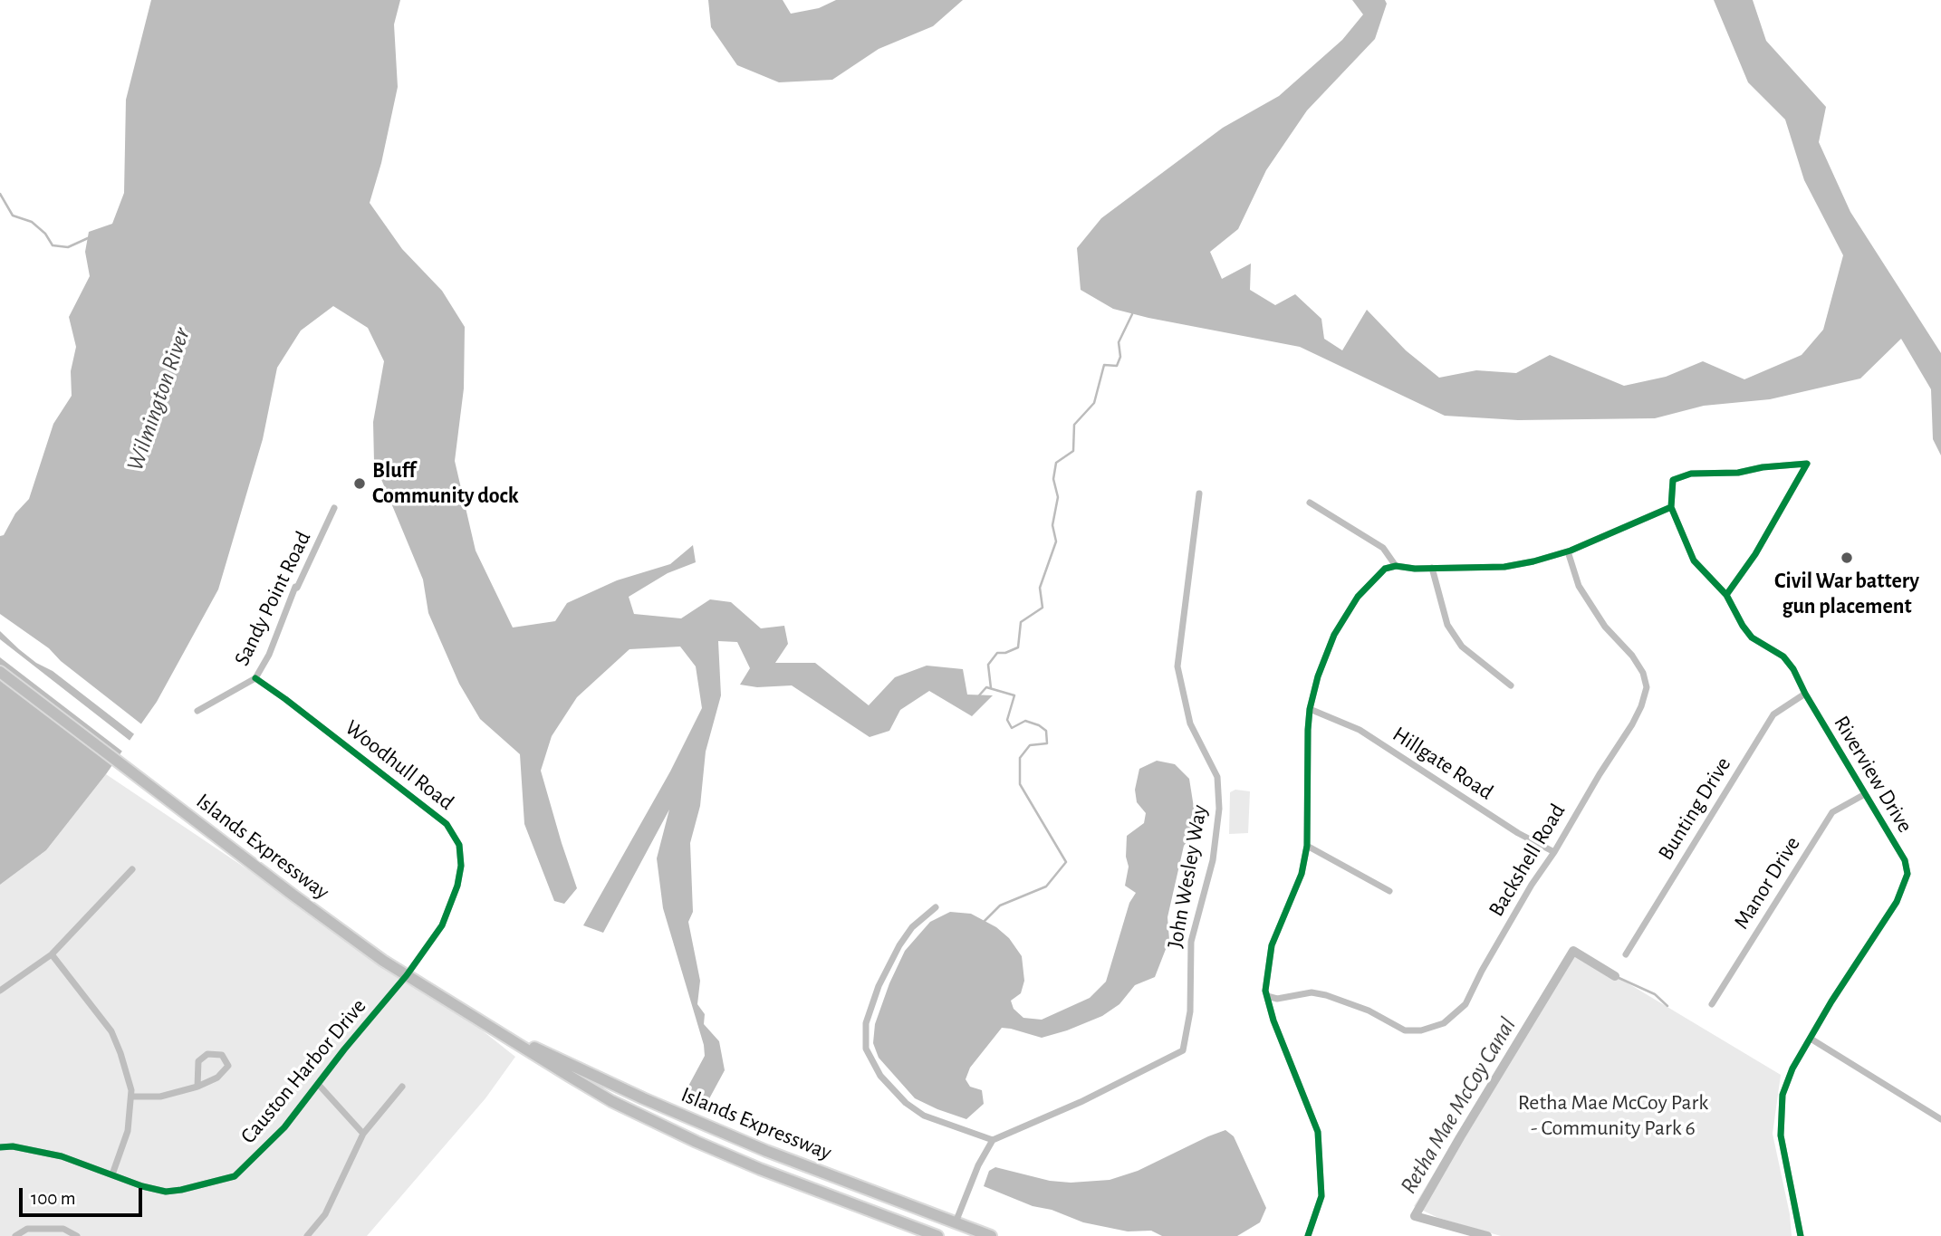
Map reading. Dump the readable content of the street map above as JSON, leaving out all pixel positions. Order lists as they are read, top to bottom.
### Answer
{
  "streets": {
    "main road": ["Islands Expressway"],
    "street": [
      "Sandy Point Road",
      "Hillgate Road",
      "Woodhull Road",
      "Riverview Drive",
      "Bunting Drive",
      "Backshell Road",
      "John Wesley Way",
      "Manor Drive",
      "Causton Harbor Drive"
    ]
  },
  "crossings": [
    ["Sandy Point Road", "Woodhull Road"],
    ["Hillgate Road", "Backshell Road"],
    ["Woodhull Road", "Islands Expressway"],
    ["Woodhull Road", "Causton Harbor Drive"],
    ["Riverview Drive", "Bunting Drive"],
    ["Riverview Drive", "Manor Drive"],
    ["Islands Expressway", "Causton Harbor Drive"]
  ],
  "water": ["Wilmington River", "Retha Mae McCoy Canal"],
  "parks": ["Retha Mae McCoy Park - Community Park 6"],
  "places": ["Bluff Community dock", "Civil War battery gun placement"],
  "scale_bar": "100 m"
}
